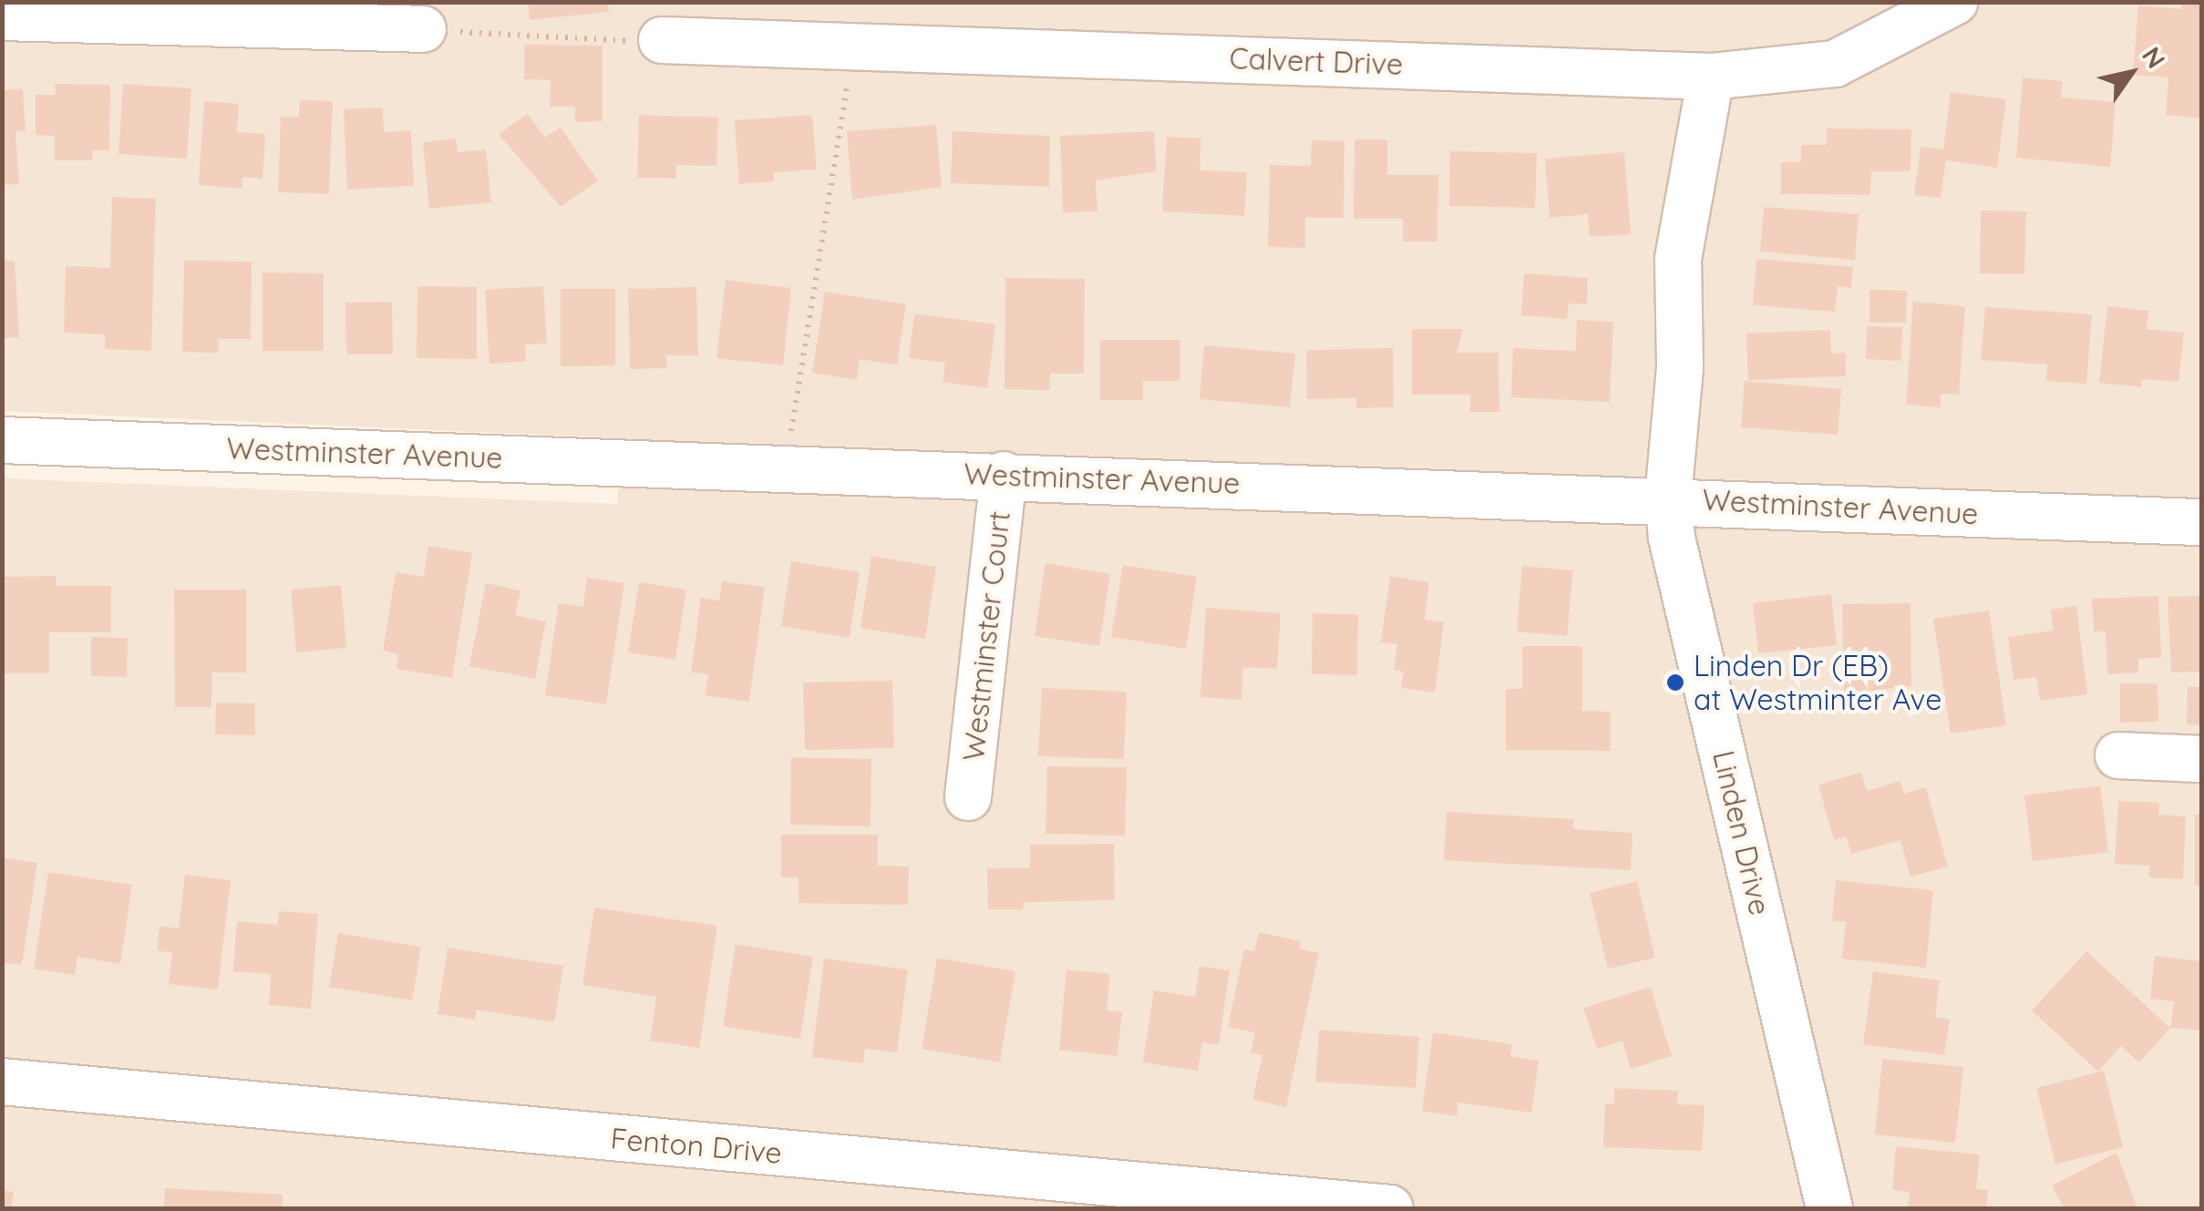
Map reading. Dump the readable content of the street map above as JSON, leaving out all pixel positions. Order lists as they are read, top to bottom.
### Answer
{
  "streets": {
    "street": [
      "Calvert Drive",
      "Westminster Avenue",
      "Westminster Court",
      "Linden Drive",
      "Fenton Drive"
    ]
  },
  "crossings": [
    ["Calvert Drive", "Linden Drive"],
    ["Westminster Avenue", "Westminster Court"],
    ["Westminster Avenue", "Linden Drive"]
  ],
  "places": ["Linden Dr (EB) at Westminter Ave"],
  "north": "top right"
}
